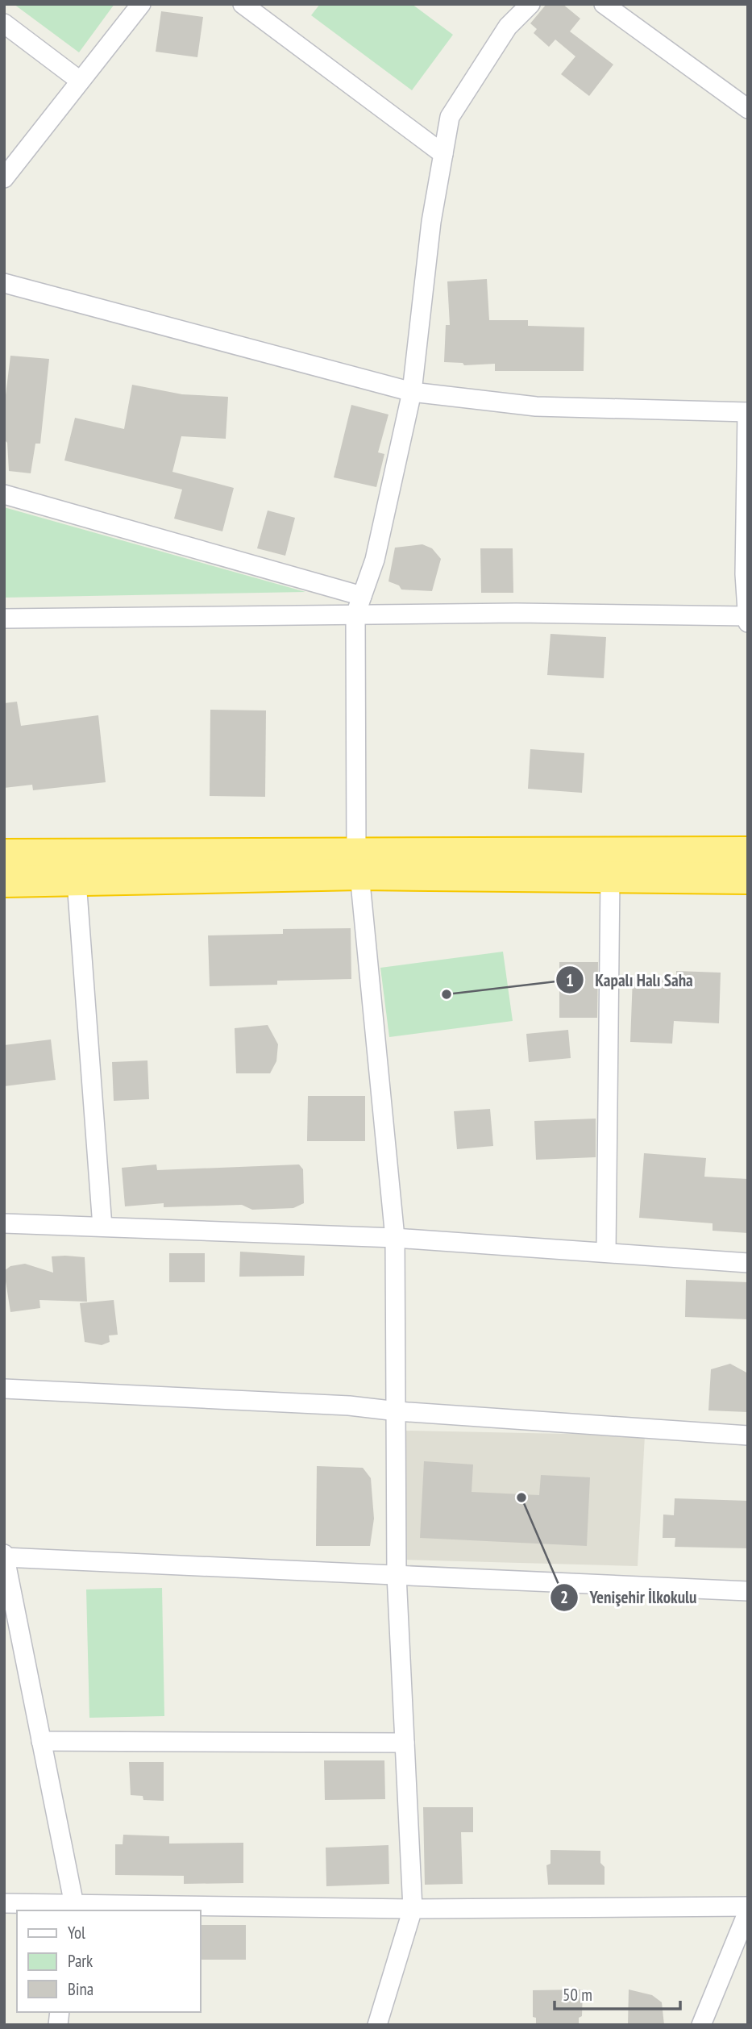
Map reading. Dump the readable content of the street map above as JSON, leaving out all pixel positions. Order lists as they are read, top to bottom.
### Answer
{
  "places": ["Kapalı Halı Saha", "Yenişehir İlkokulu"],
  "legend": ["Yol", "Park", "Bina"],
  "scale_bar": "50 m"
}
